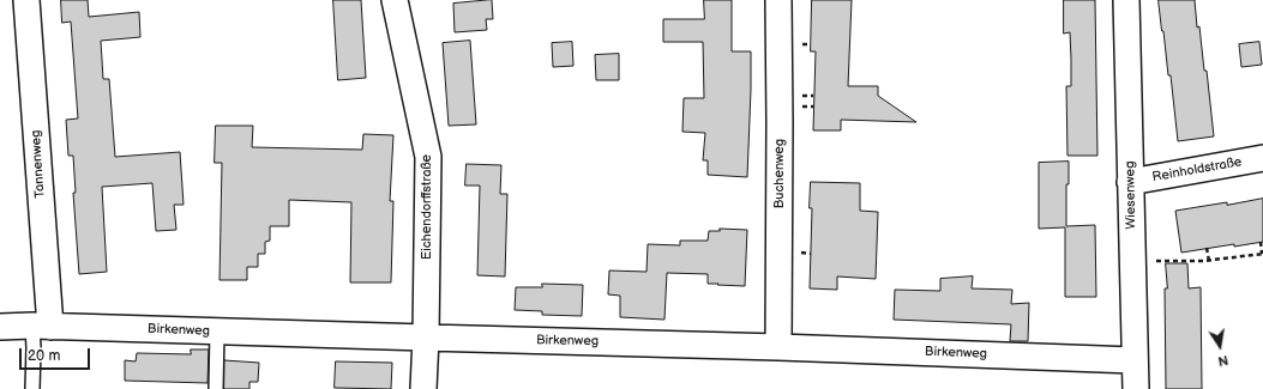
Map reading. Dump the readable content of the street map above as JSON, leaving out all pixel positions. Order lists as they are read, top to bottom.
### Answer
{
  "streets": {
    "street": [
      "Tannenweg",
      "Reinholdstraße",
      "Buchenweg",
      "Wiesenweg",
      "Eichendorffstraße",
      "Birkenweg"
    ]
  },
  "crossings": [
    ["Tannenweg", "Birkenweg"],
    ["Reinholdstraße", "Wiesenweg"],
    ["Buchenweg", "Birkenweg"],
    ["Wiesenweg", "Birkenweg"],
    ["Eichendorffstraße", "Birkenweg"]
  ],
  "scale_bar": "20 m",
  "north": "bottom"
}
